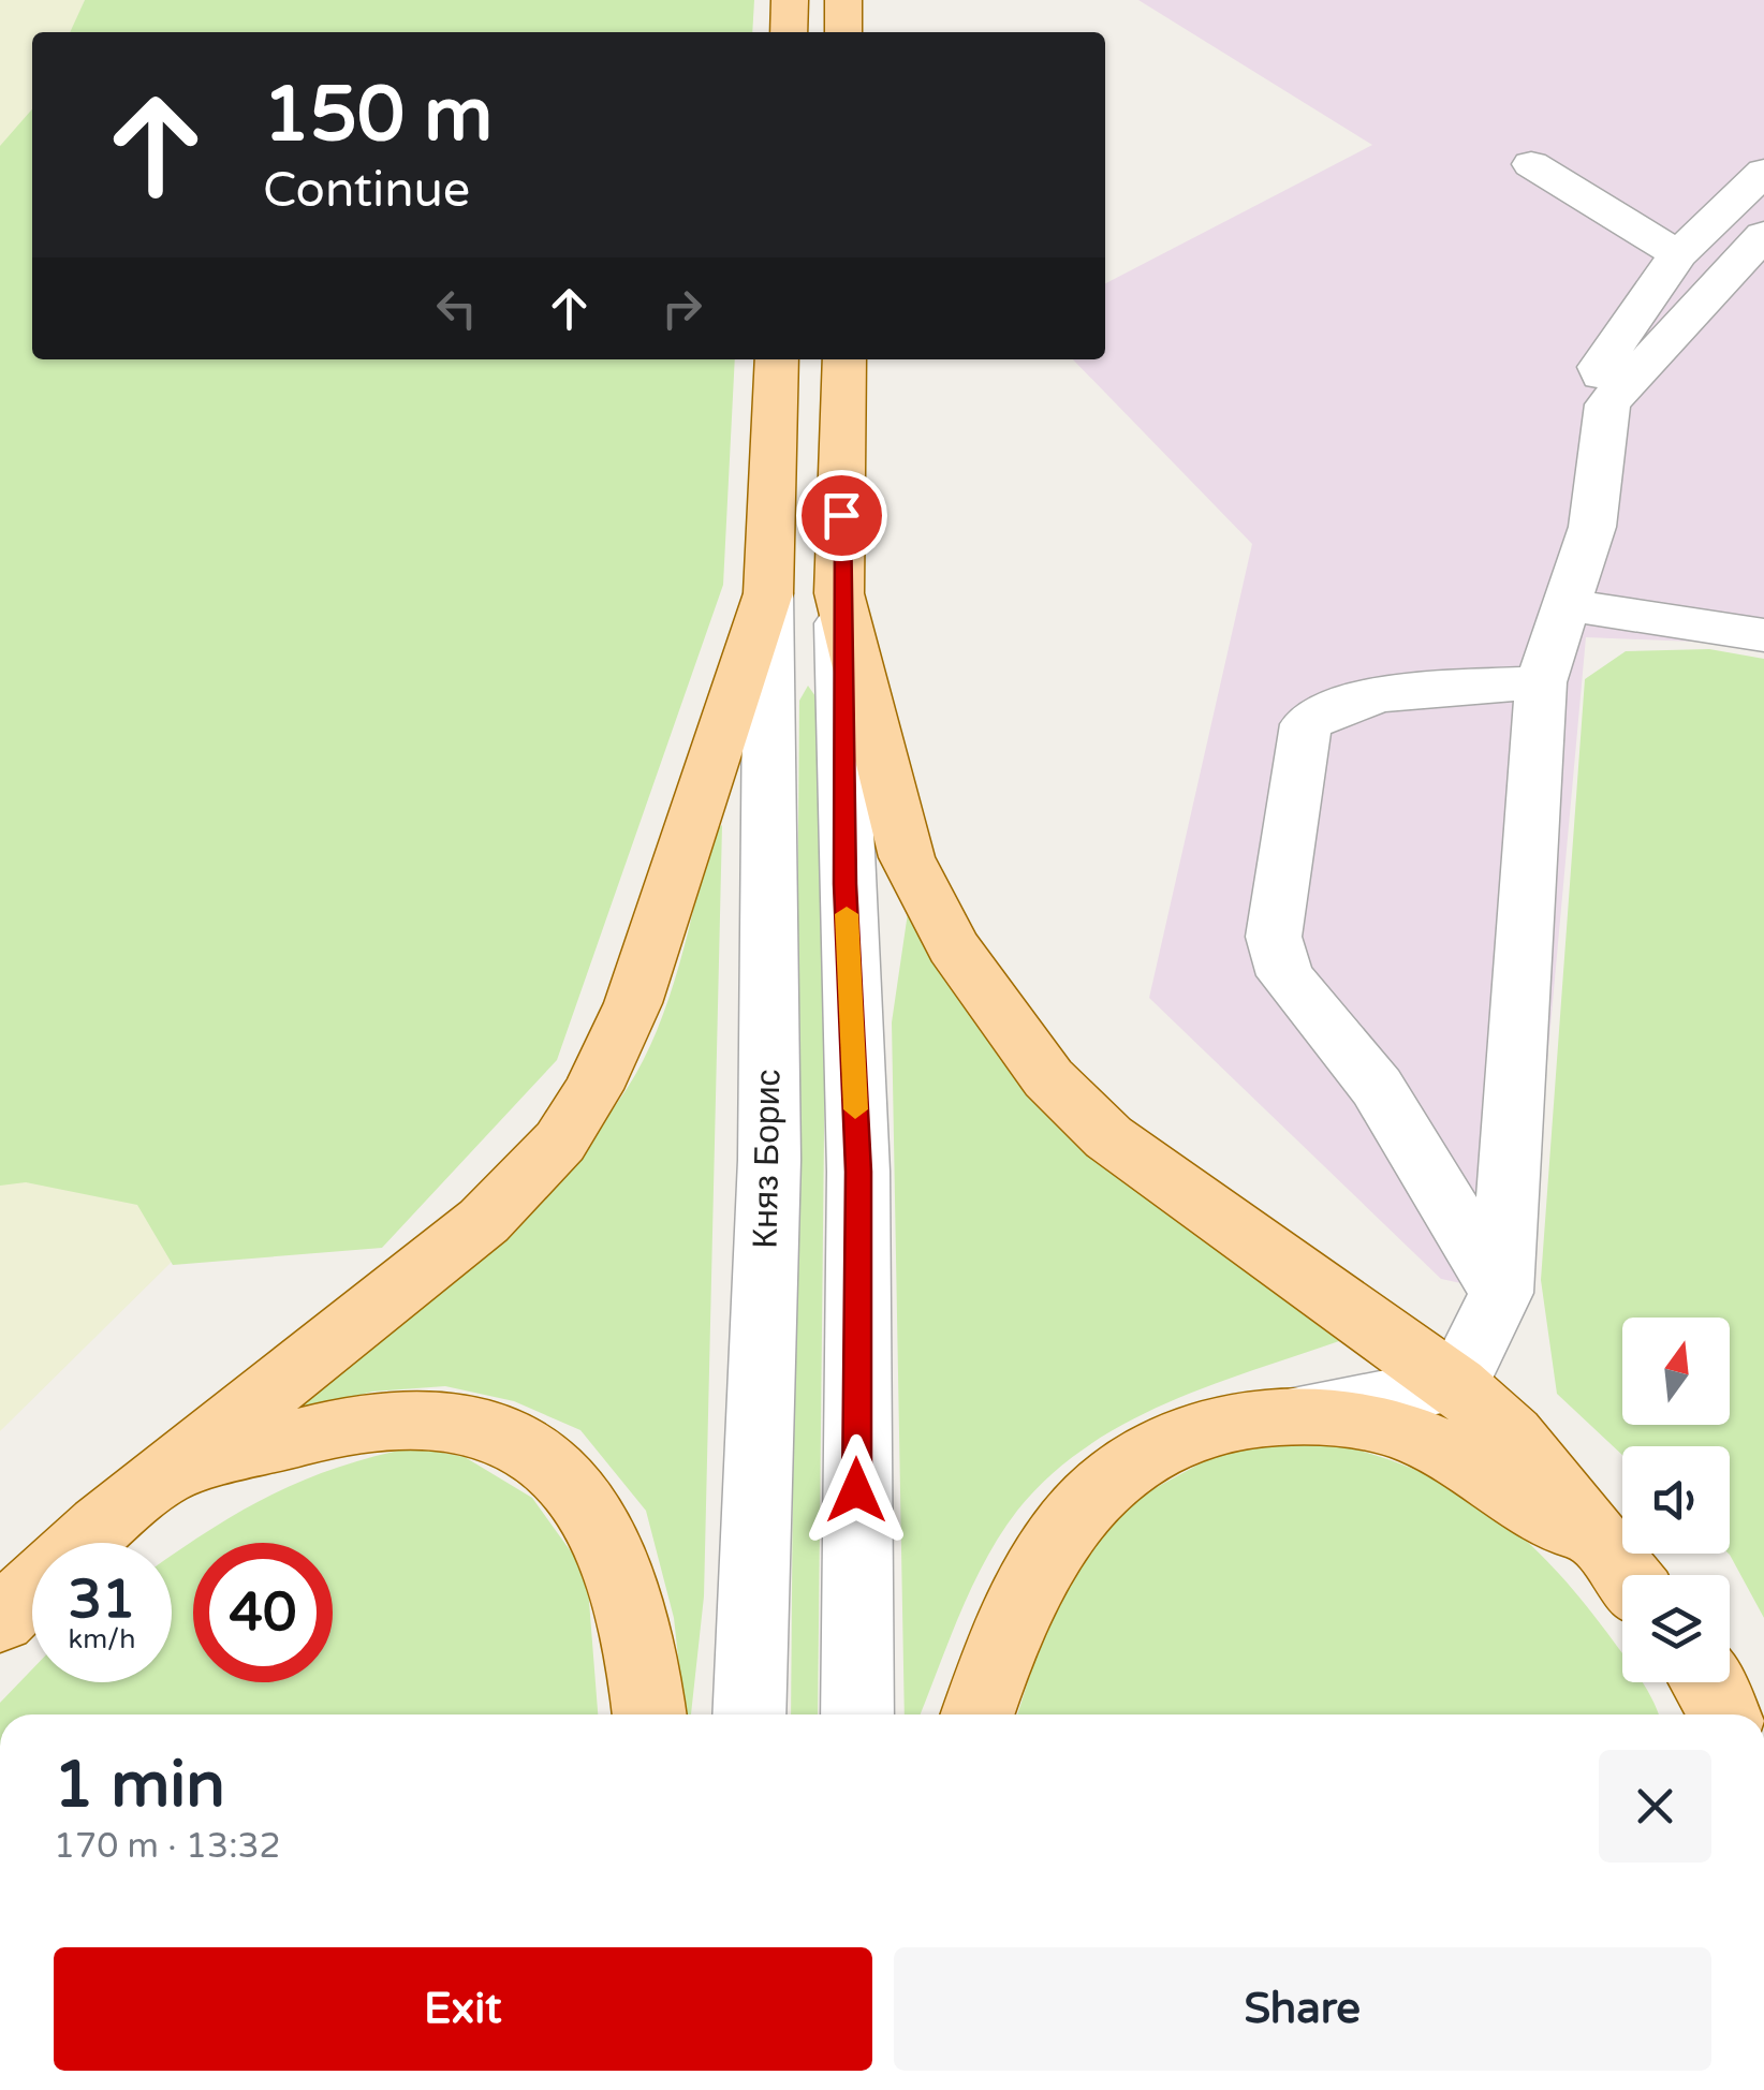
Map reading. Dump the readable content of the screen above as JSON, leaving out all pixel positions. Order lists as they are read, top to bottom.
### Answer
{
  "streets": {
    "street": ["Княз Борис"]
  },
  "north": "top",
  "page": {
    "turn": ["150 m", "Continue"],
    "speed": "31 km/h",
    "limit": "40",
    "heading": ["1 min", "170 m · 13:32"],
    "buttons": ["Exit", "Share"]
  }
}
